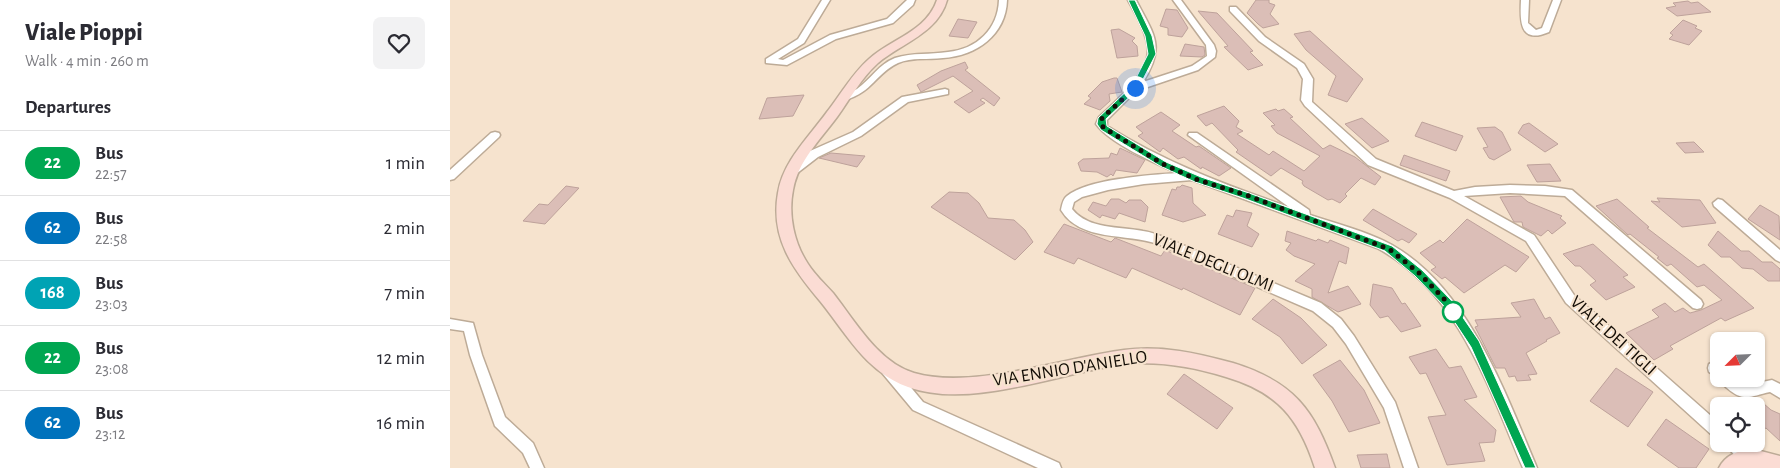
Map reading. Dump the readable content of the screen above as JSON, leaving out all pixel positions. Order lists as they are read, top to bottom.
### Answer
{
  "streets": {
    "street": ["VIALE DEGLI OLMI", "VIALE DEI TIGLI", "VIA ENNIO D'ANIELLO"]
  },
  "lines": ["bus line 22"],
  "north": "bottom left",
  "page": {
    "heading": [
      ["Viale Pioppi", "Walk · 4 min · 260 m"],
      "Departures"
    ],
    "list": [
      {
        "mark": "22",
        "name": "Bus",
        "note": "22:57",
        "value": "1 min"
      },
      {
        "mark": "62",
        "name": "Bus",
        "note": "22:58",
        "value": "2 min"
      },
      {
        "mark": "168",
        "name": "Bus",
        "note": "23:03",
        "value": "7 min"
      },
      {
        "mark": "22",
        "name": "Bus",
        "note": "23:08",
        "value": "12 min"
      },
      {
        "mark": "62",
        "name": "Bus",
        "note": "23:12",
        "value": "16 min"
      }
    ]
  }
}
